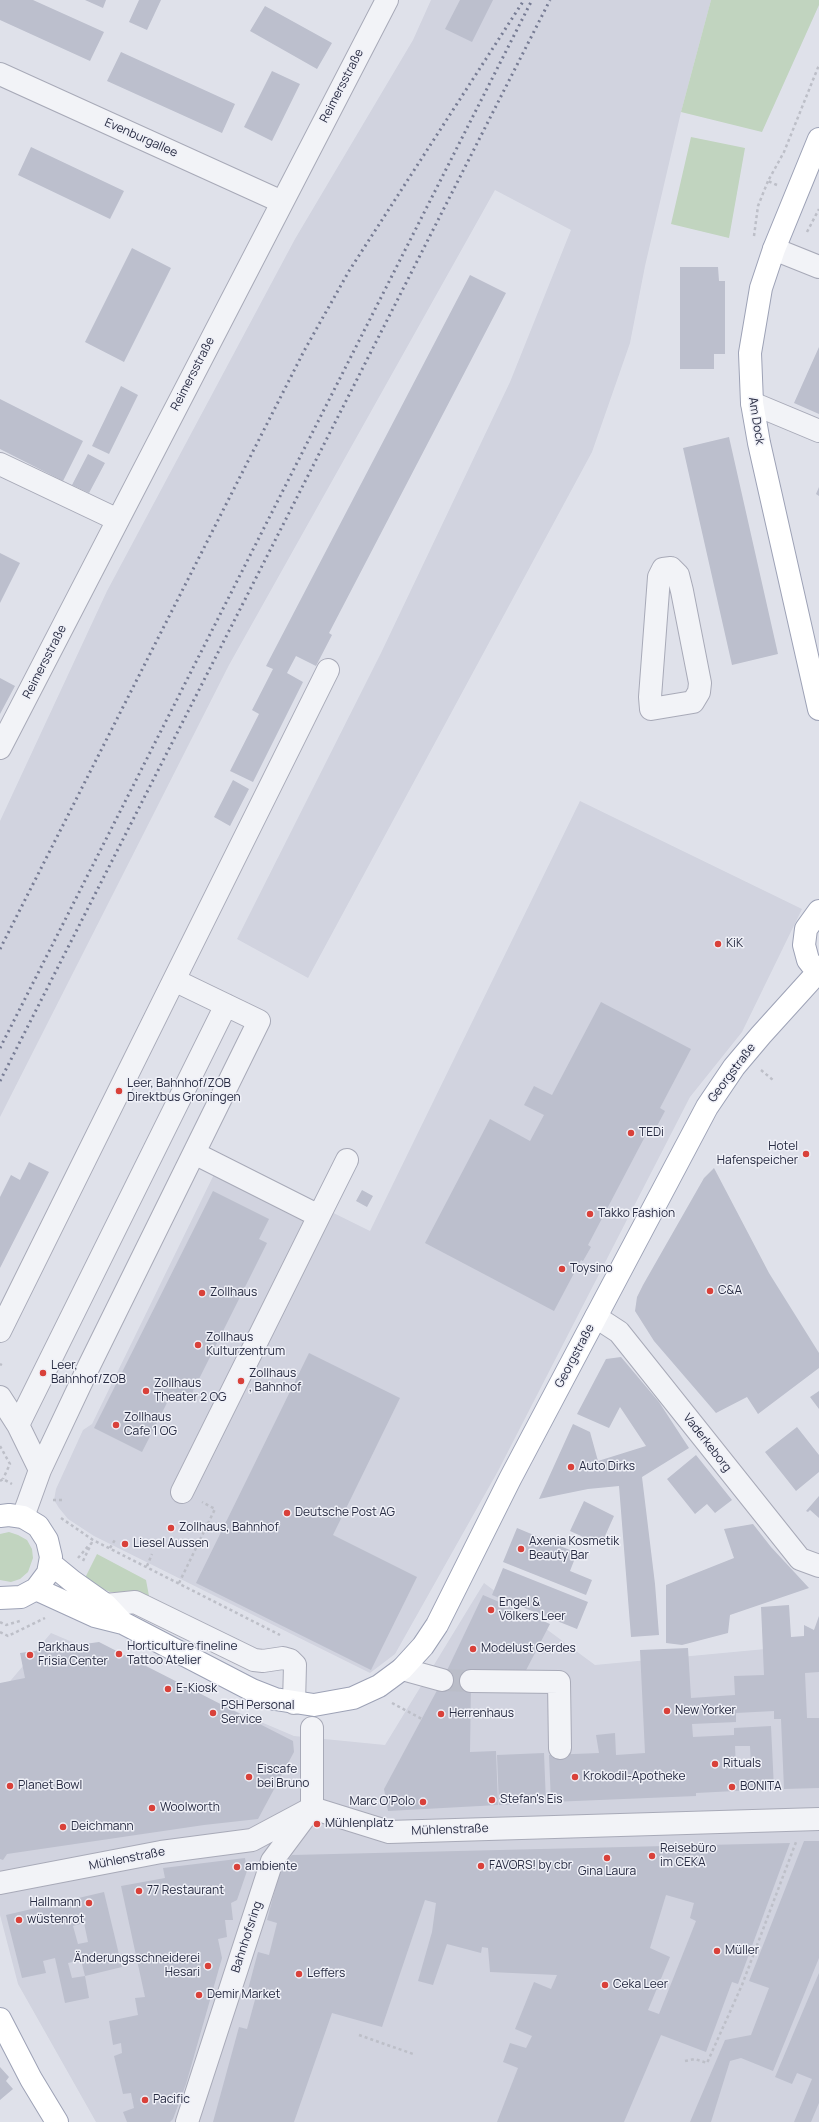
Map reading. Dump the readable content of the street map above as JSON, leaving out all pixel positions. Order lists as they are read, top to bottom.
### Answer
{
  "streets": {
    "main road": ["Am Dock", "Georgstraße"],
    "street": [
      "Reimersstraße",
      "Evenburgallee",
      "Vaderkeborg",
      "Mühlenstraße",
      "Bahnhofsring"
    ]
  },
  "crossings": [
    ["Reimersstraße", "Evenburgallee"],
    ["Georgstraße", "Vaderkeborg"],
    ["Mühlenstraße", "Bahnhofsring"]
  ],
  "places": [
    "KiK",
    "Leer, Bahnhof/ZOB Direktbus Groningen",
    "TEDi",
    "Hotel Hafenspeicher",
    "Takko Fashion",
    "Toysino",
    "C&A",
    "Zollhaus",
    "Zollhaus Kulturzentrum",
    "Leer, Bahnhof/ZOB",
    "Zollhaus , Bahnhof",
    "Zollhaus Theater 2 OG",
    "Zollhaus Cafe 1 OG",
    "Auto Dirks",
    "Deutsche Post AG",
    "Zollhaus, Bahnhof",
    "Liesel Aussen",
    "Axenia Kosmetik Beauty Bar",
    "Engel & Völkers Leer",
    "Modelust Gerdes",
    "Horticulture fineline Tattoo Atelier",
    "Parkhaus Frisia Center",
    "E-Kiosk",
    "New Yorker",
    "PSH Personal Service",
    "Herrenhaus",
    "Rituals",
    "Eiscafe bei Bruno",
    "Krokodil-Apotheke",
    "Planet Bowl",
    "BONITA",
    "Stefan's Eis",
    "Marc O'Polo",
    "Woolworth",
    "Mühlenplatz",
    "Deichmann",
    "Reisebüro im CEKA",
    "Gina Laura",
    "FAVORS! by cbr",
    "ambiente",
    "77 Restaurant",
    "Hallmann",
    "wüstenrot",
    "Müller",
    "Änderungsschneiderei Hesari",
    "Leffers",
    "Ceka Leer",
    "Demir Market",
    "Pacific"
  ]
}
